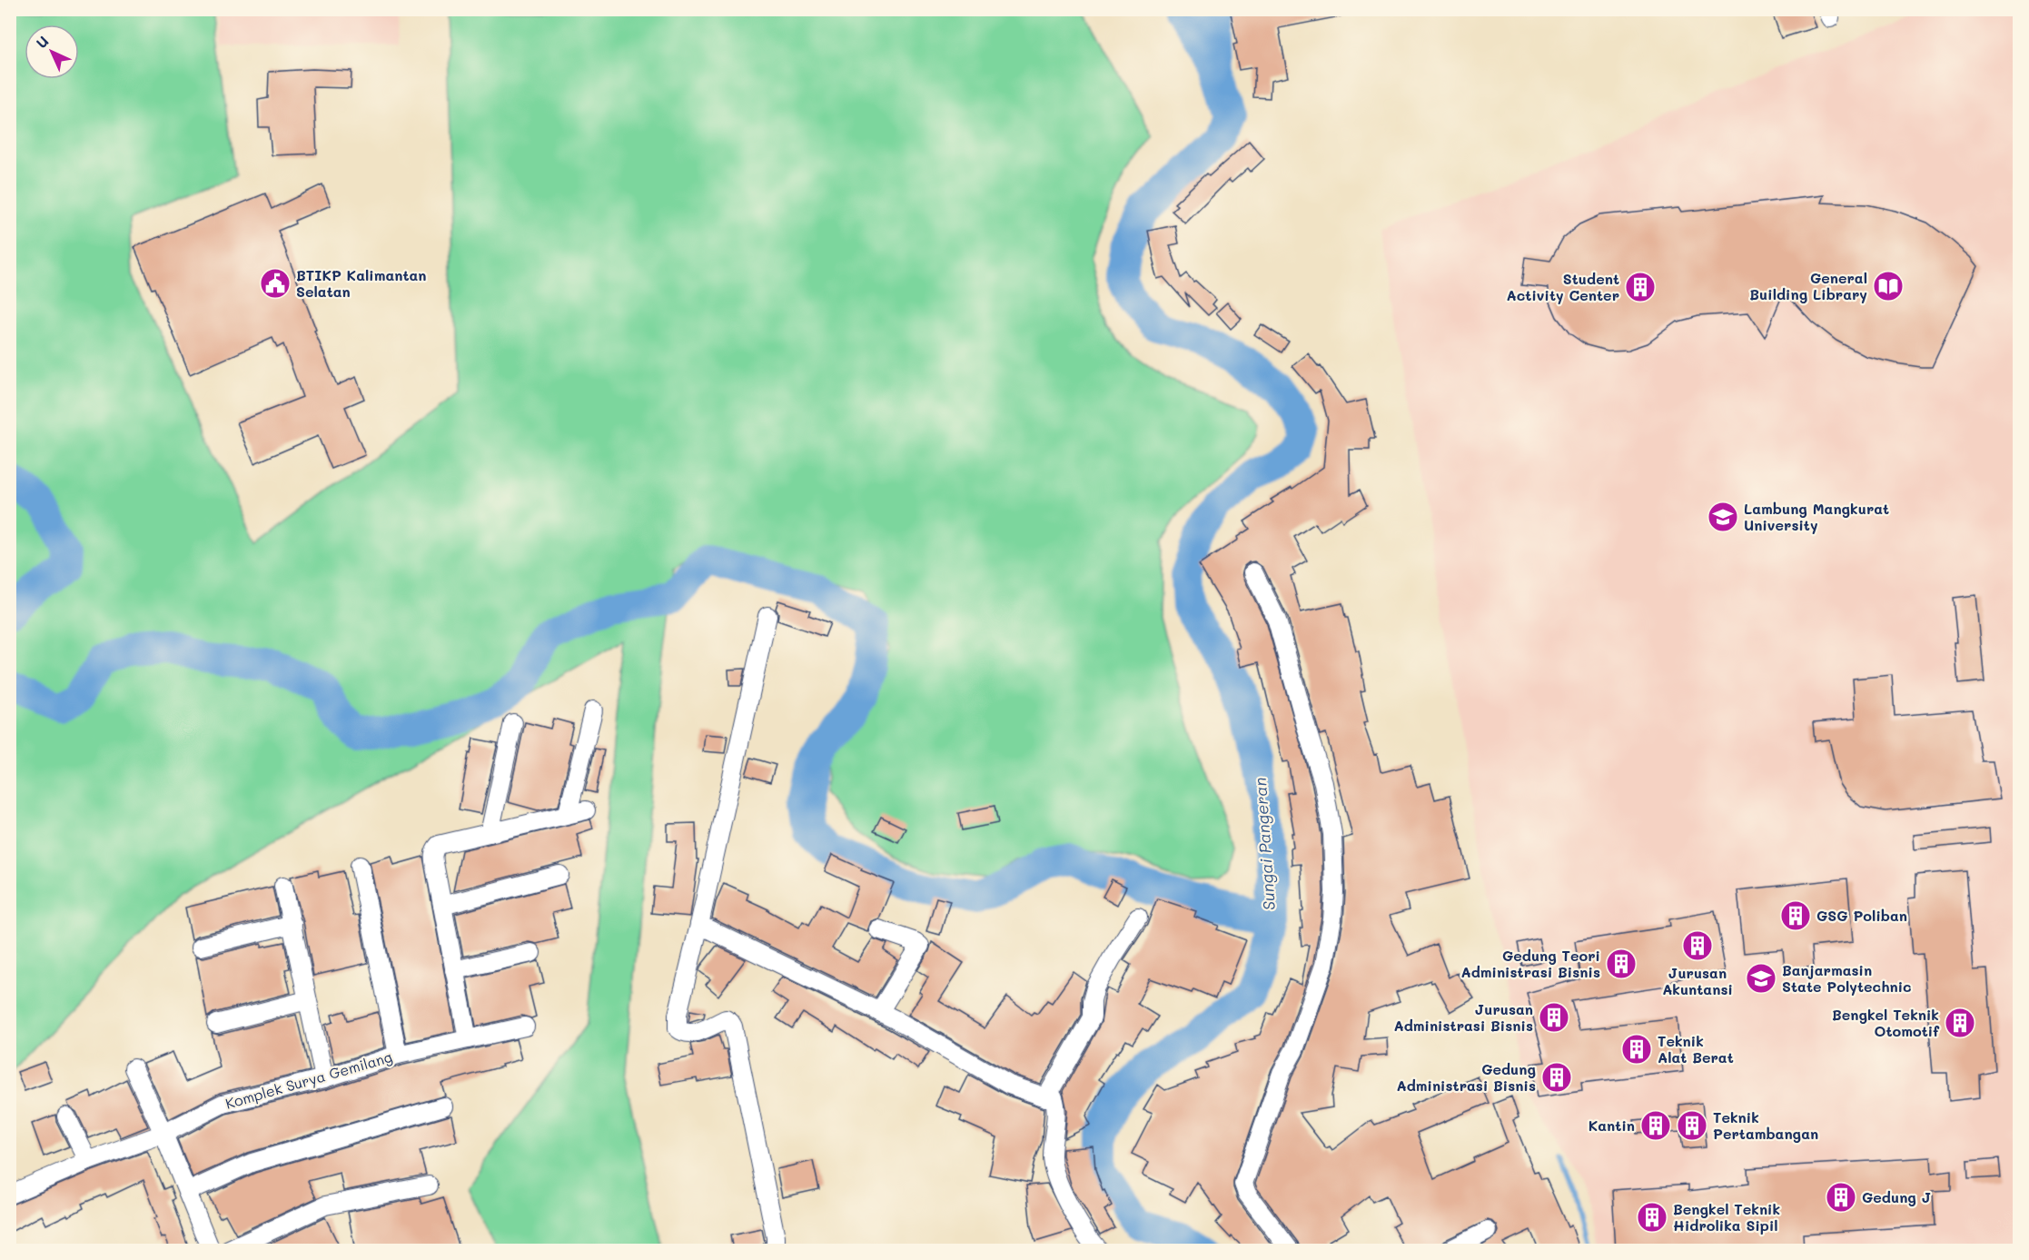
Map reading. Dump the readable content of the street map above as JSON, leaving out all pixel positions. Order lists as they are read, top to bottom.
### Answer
{
  "streets": {
    "street": ["Komplek Surya Gemilang"]
  },
  "water": ["Sungai Pangeran"],
  "places": {
    "public building": ["BTIKP Kalimantan Selatan"],
    "library": ["General Building Library"],
    "building": [
      "Student Activity Center",
      "GSG Poliban",
      "Jurusan Akuntansi",
      "Gedung Teori Administrasi Bisnis",
      "Jurusan Administrasi Bisnis",
      "Bengkel Teknik Otomotif",
      "Teknik Alat Berat",
      "Gedung Administrasi Bisnis",
      "Kantin",
      "Teknik Pertambangan",
      "Gedung J",
      "Bengkel Teknik Hidrolika Sipil"
    ],
    "school or university": ["Lambung Mangkurat University", "Banjarmasin State Polytechnic"]
  },
  "north": "top left"
}
